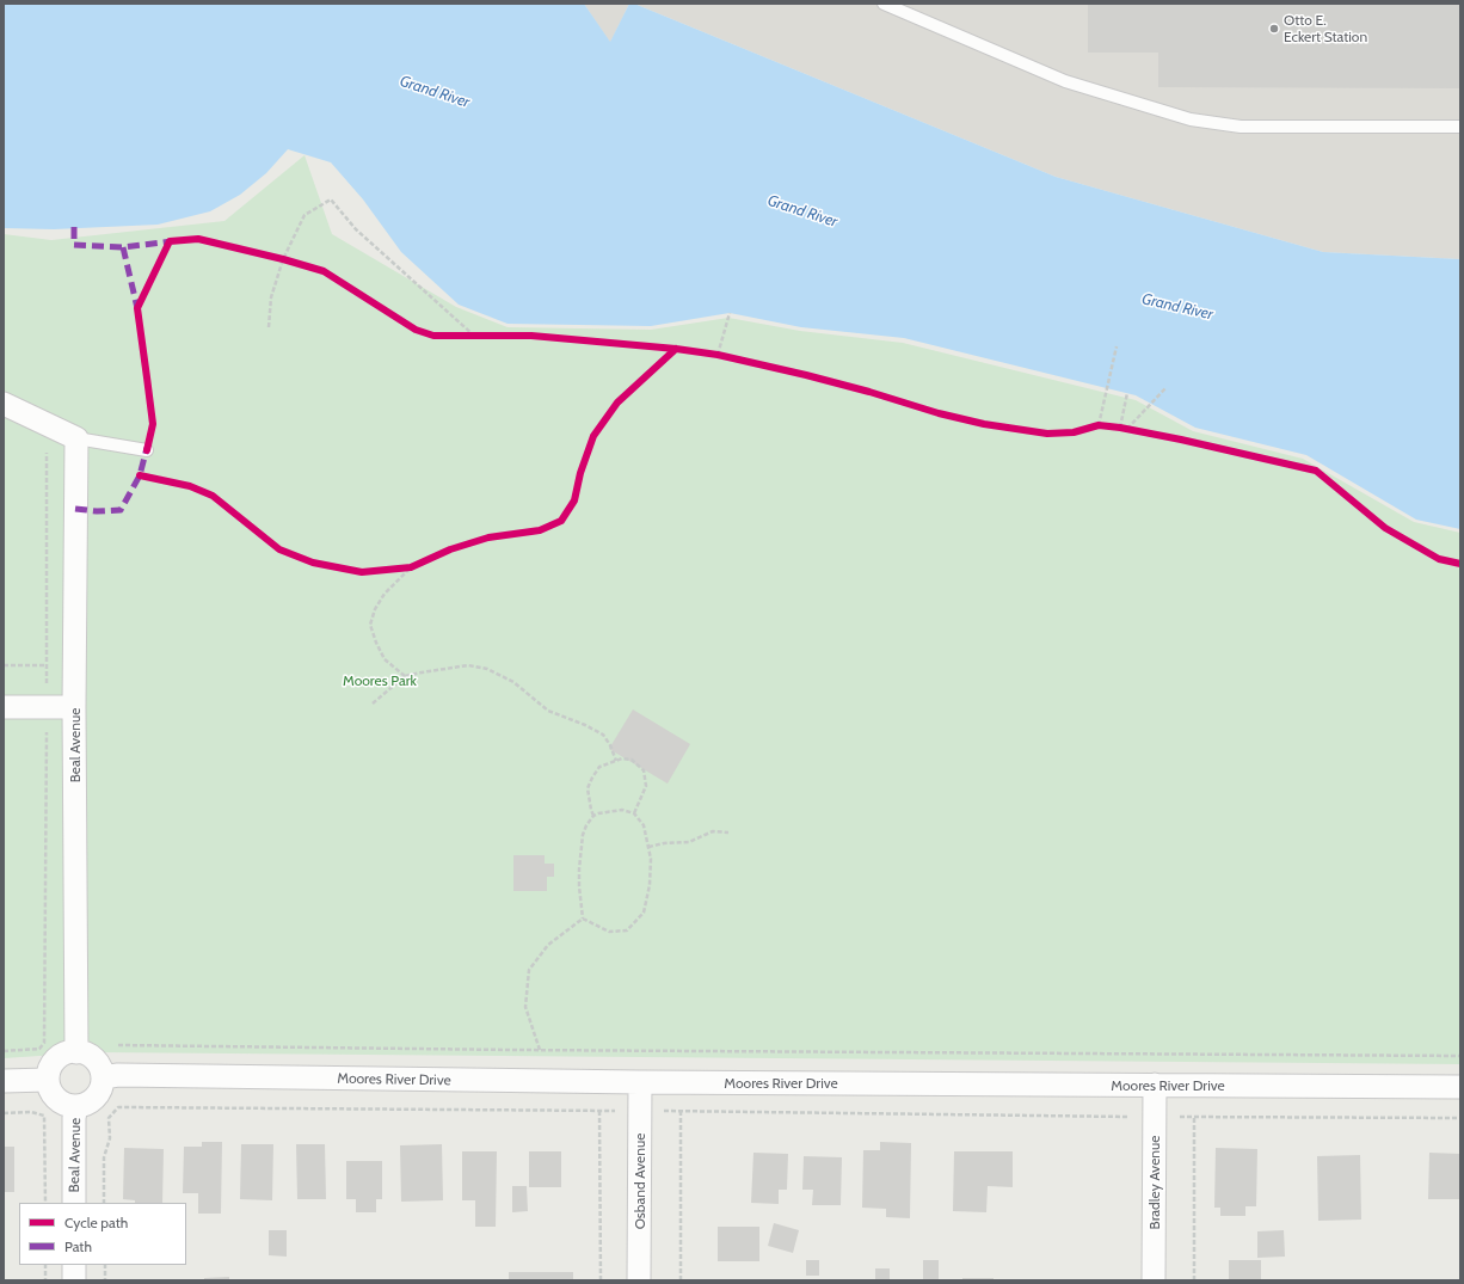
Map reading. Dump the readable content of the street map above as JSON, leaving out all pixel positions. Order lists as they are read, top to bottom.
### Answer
{
  "streets": {
    "street": [
      "Beal Avenue",
      "Moores River Drive",
      "Osband Avenue",
      "Bradley Avenue"
    ]
  },
  "crossings": [
    ["Beal Avenue", "Moores River Drive"],
    ["Moores River Drive", "Osband Avenue"],
    ["Moores River Drive", "Bradley Avenue"]
  ],
  "water": ["Grand River"],
  "parks": ["Moores Park"],
  "places": ["Otto E. Eckert Station"],
  "legend": ["Cycle path", "Path"]
}
